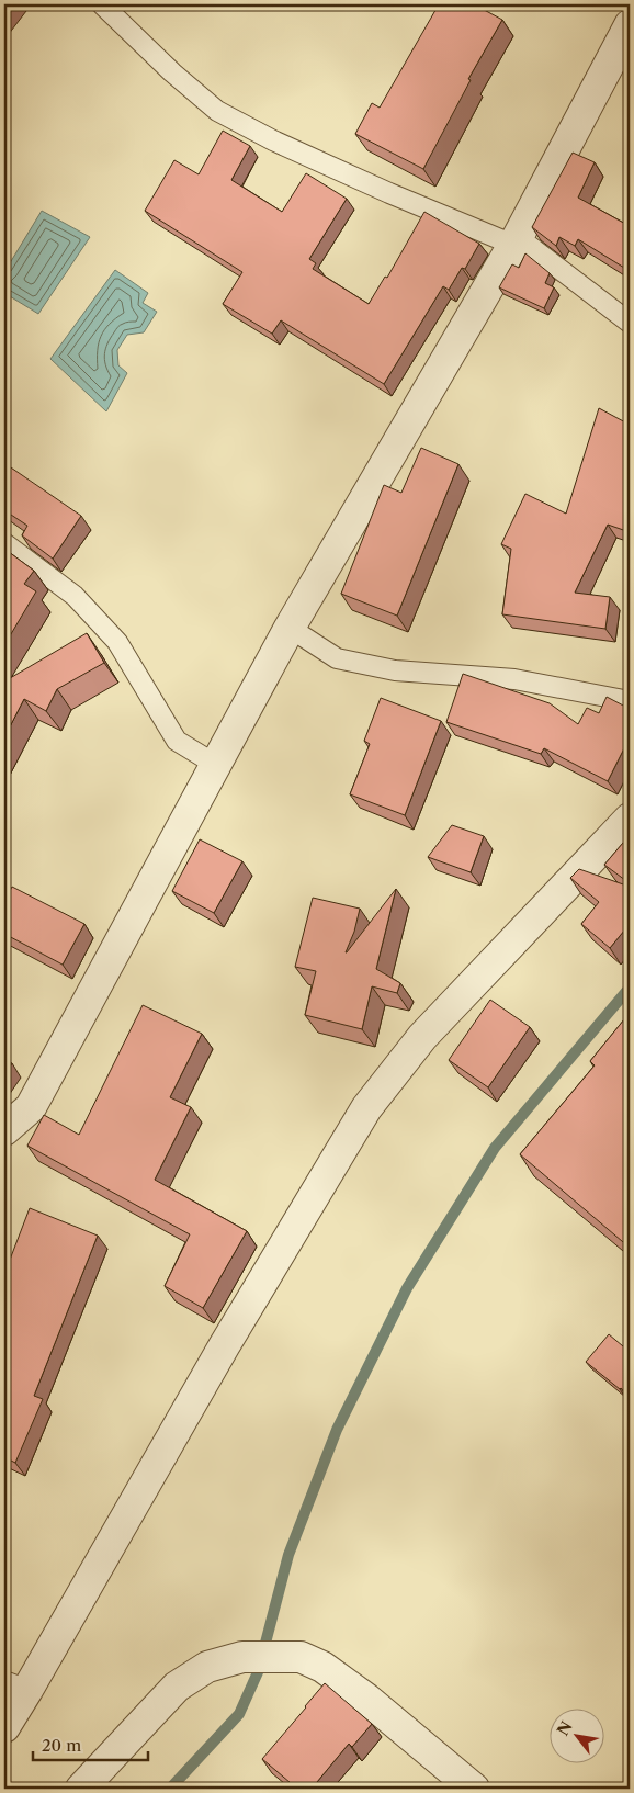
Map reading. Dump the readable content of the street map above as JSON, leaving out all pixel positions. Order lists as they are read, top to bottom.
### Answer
{
  "scale_bar": "20 m",
  "north": "top left"
}
